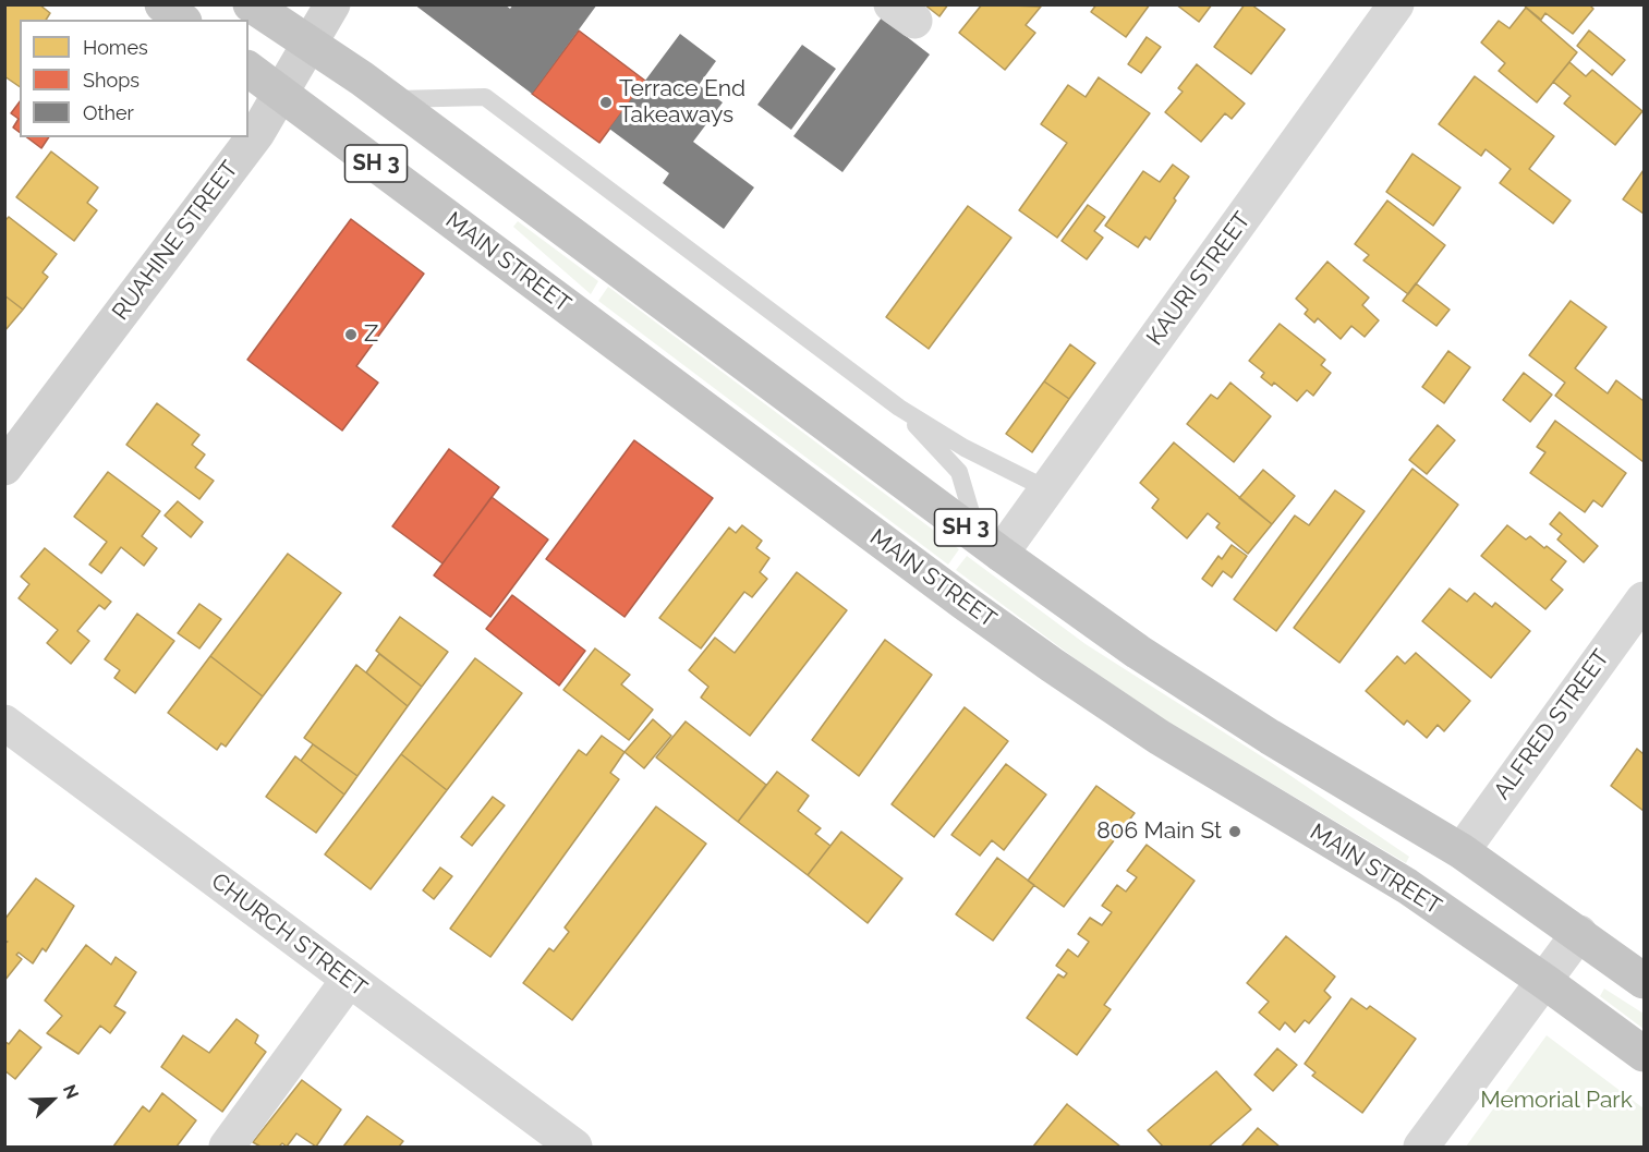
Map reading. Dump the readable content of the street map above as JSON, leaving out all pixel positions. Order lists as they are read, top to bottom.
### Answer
{
  "streets": {
    "highway": ["SH 3", "MAIN STREET"],
    "street": [
      "RUAHINE STREET",
      "KAURI STREET",
      "ALFRED STREET",
      "CHURCH STREET"
    ]
  },
  "crossings": [
    ["SH 3", "RUAHINE STREET"],
    ["SH 3", "KAURI STREET"],
    ["SH 3", "ALFRED STREET"],
    ["RUAHINE STREET", "MAIN STREET"]
  ],
  "parks": ["Memorial Park"],
  "places": ["Terrace End Takeaways", "Z", "806 Main St"],
  "legend": ["Homes", "Shops", "Other"],
  "north": "top right"
}
